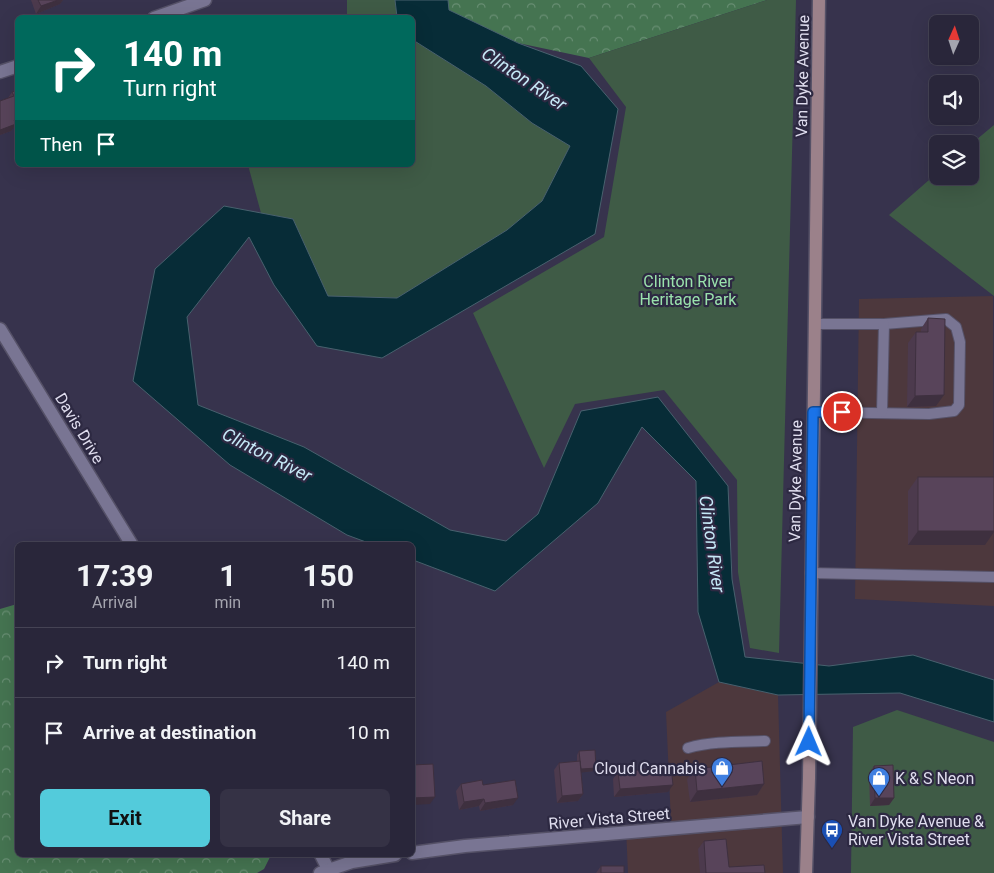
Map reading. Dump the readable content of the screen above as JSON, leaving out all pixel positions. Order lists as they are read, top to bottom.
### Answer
{
  "streets": {
    "main road": ["Van Dyke Avenue"],
    "street": ["Davis Drive", "River Vista Street"]
  },
  "crossings": [
    ["Van Dyke Avenue", "River Vista Street"]
  ],
  "water": ["Clinton River"],
  "parks": ["Clinton River Heritage Park"],
  "places": {
    "shop": ["Cloud Cannabis", "K & S Neon"],
    "bus stop": ["Van Dyke Avenue & River Vista Street"]
  },
  "north": "top",
  "page": {
    "turn": ["140 m", "Turn right"],
    "then": "Then",
    "eta": [
      "17:39",
      "Arrival",
      "1",
      "min",
      "150",
      "m"
    ],
    "list": [
      {
        "name": "Turn right",
        "value": "140 m"
      },
      {
        "name": "Arrive at destination",
        "value": "10 m"
      }
    ],
    "buttons": ["Exit", "Share"]
  }
}
